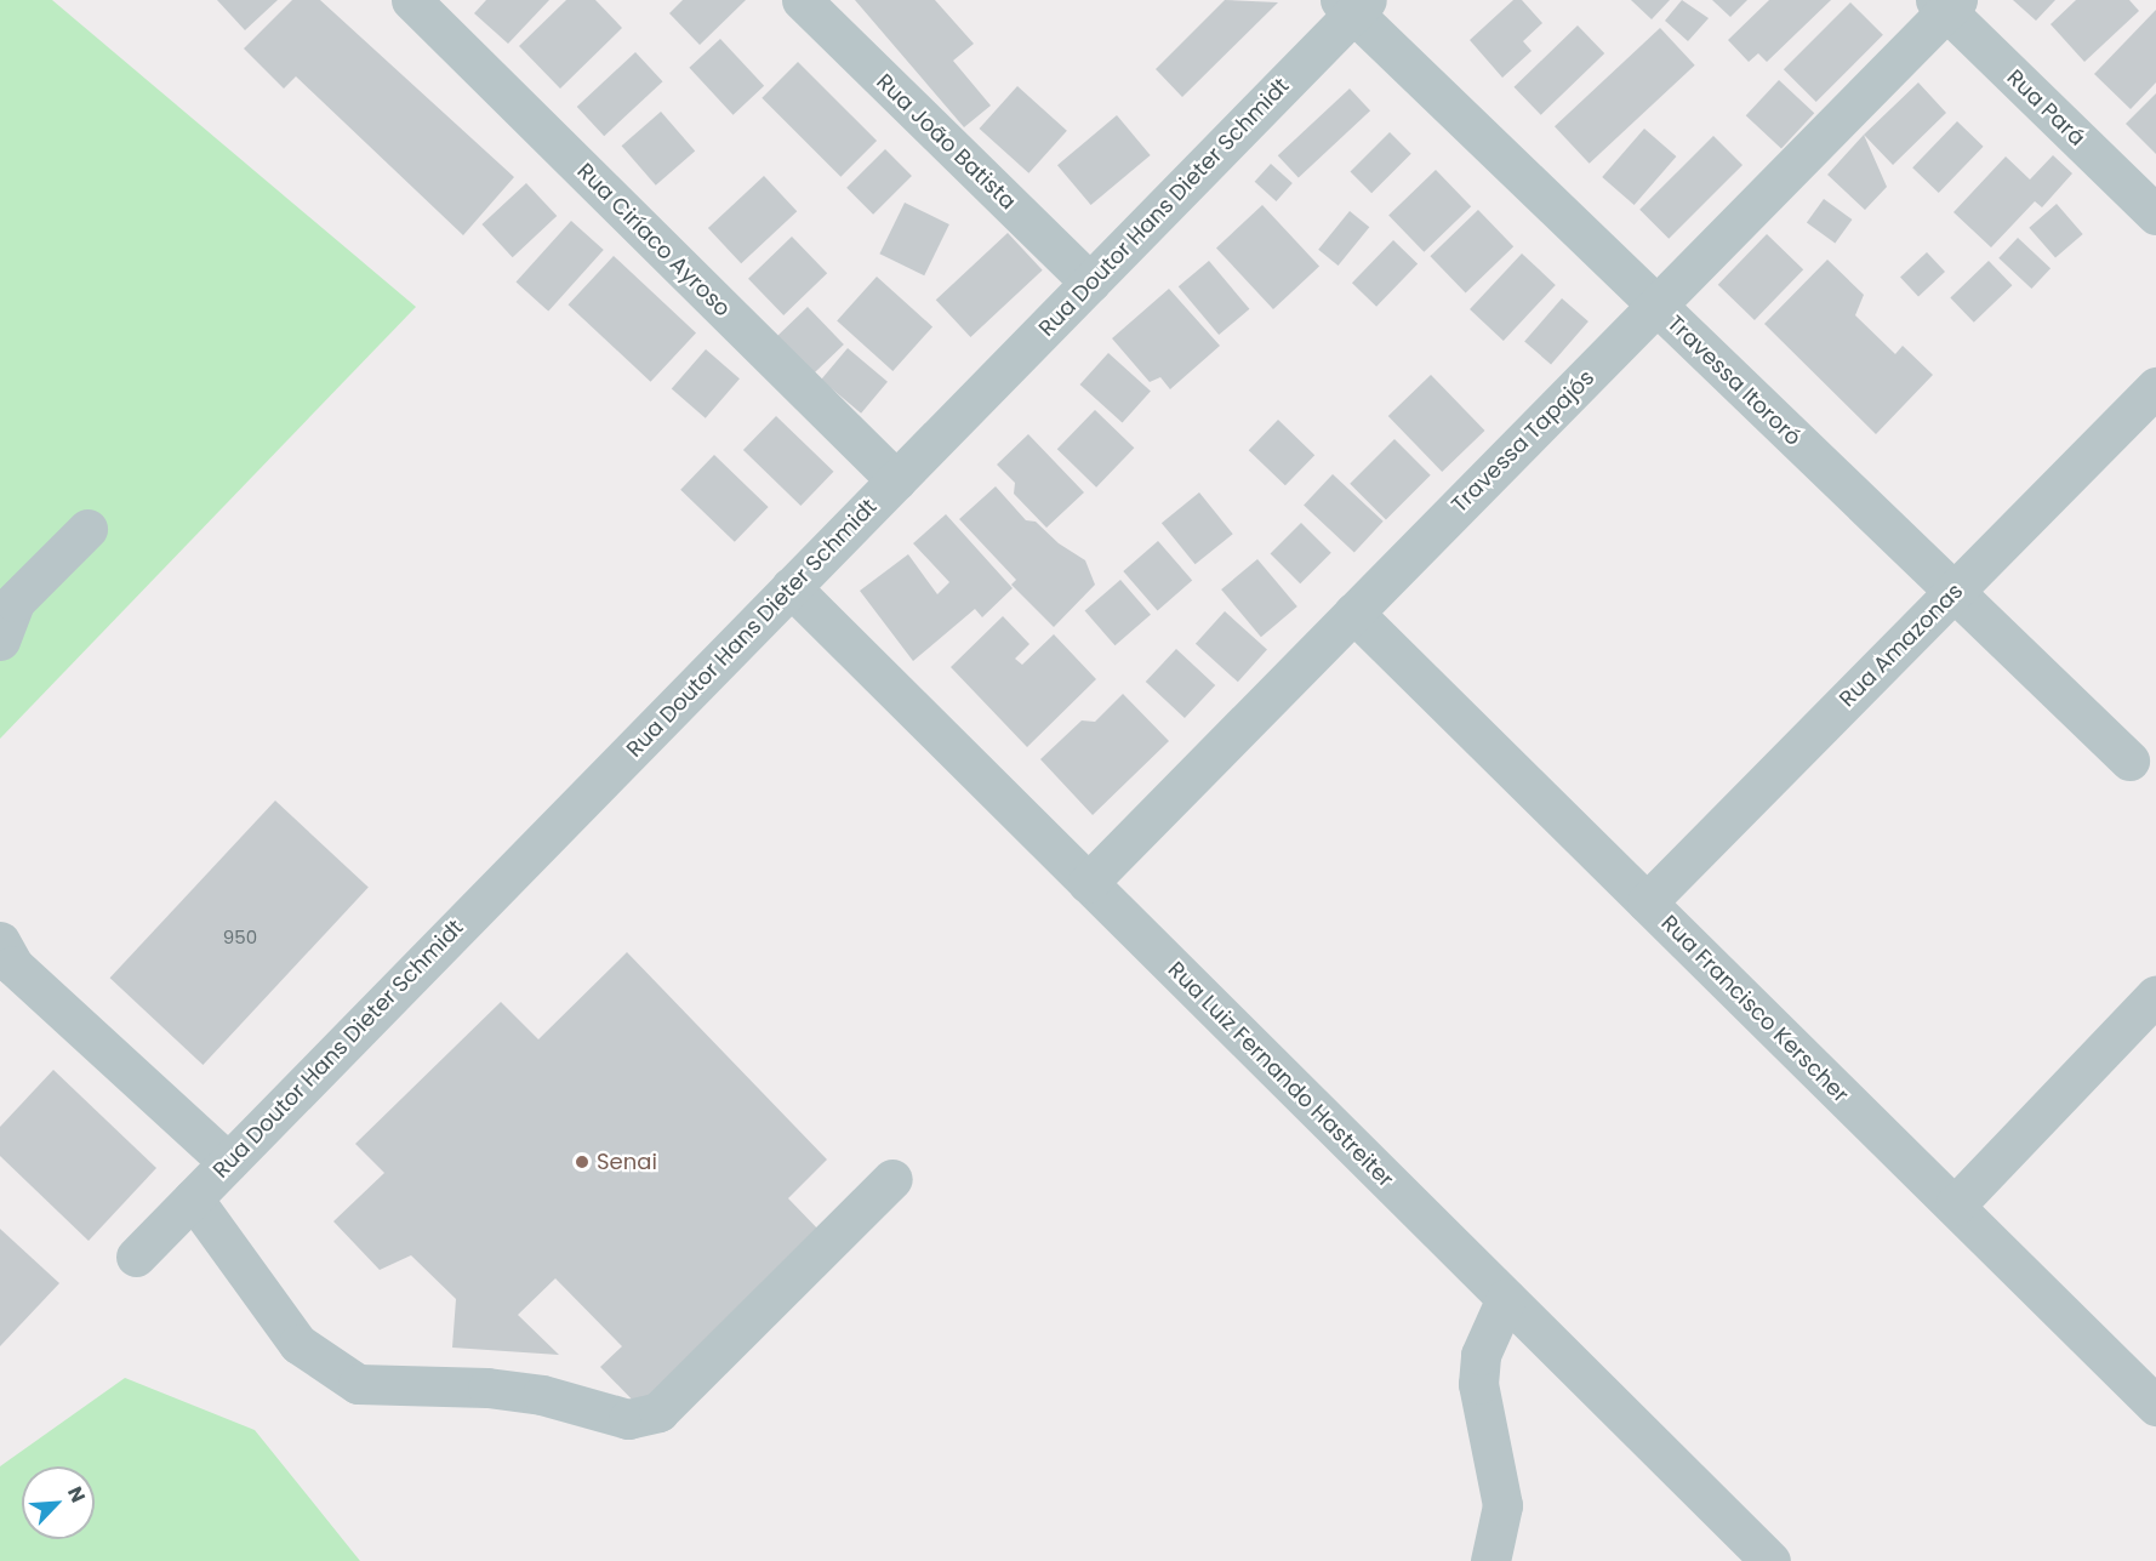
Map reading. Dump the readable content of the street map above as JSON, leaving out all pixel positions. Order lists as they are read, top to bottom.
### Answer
{
  "streets": {
    "street": [
      "Rua Pará",
      "Rua João Batista",
      "Rua Doutor Hans Dieter Schmidt",
      "Rua Ciríaco Ayroso",
      "Travessa Itororó",
      "Travessa Tapajós",
      "Rua Amazonas",
      "Rua Francisco Kerscher",
      "Rua Luiz Fernando Hastreiter"
    ]
  },
  "crossings": [
    ["Rua Pará", "Travessa Tapajós"],
    ["Rua João Batista", "Rua Doutor Hans Dieter Schmidt"],
    ["Rua Doutor Hans Dieter Schmidt", "Rua Ciríaco Ayroso"],
    ["Rua Doutor Hans Dieter Schmidt", "Travessa Itororó"],
    ["Rua Doutor Hans Dieter Schmidt", "Rua Luiz Fernando Hastreiter"],
    ["Travessa Itororó", "Travessa Tapajós"],
    ["Travessa Itororó", "Rua Amazonas"],
    ["Travessa Tapajós", "Rua Francisco Kerscher"],
    ["Travessa Tapajós", "Rua Luiz Fernando Hastreiter"],
    ["Rua Amazonas", "Rua Francisco Kerscher"]
  ],
  "places": ["Senai"],
  "house_numbers": ["950"],
  "north": "top right"
}
